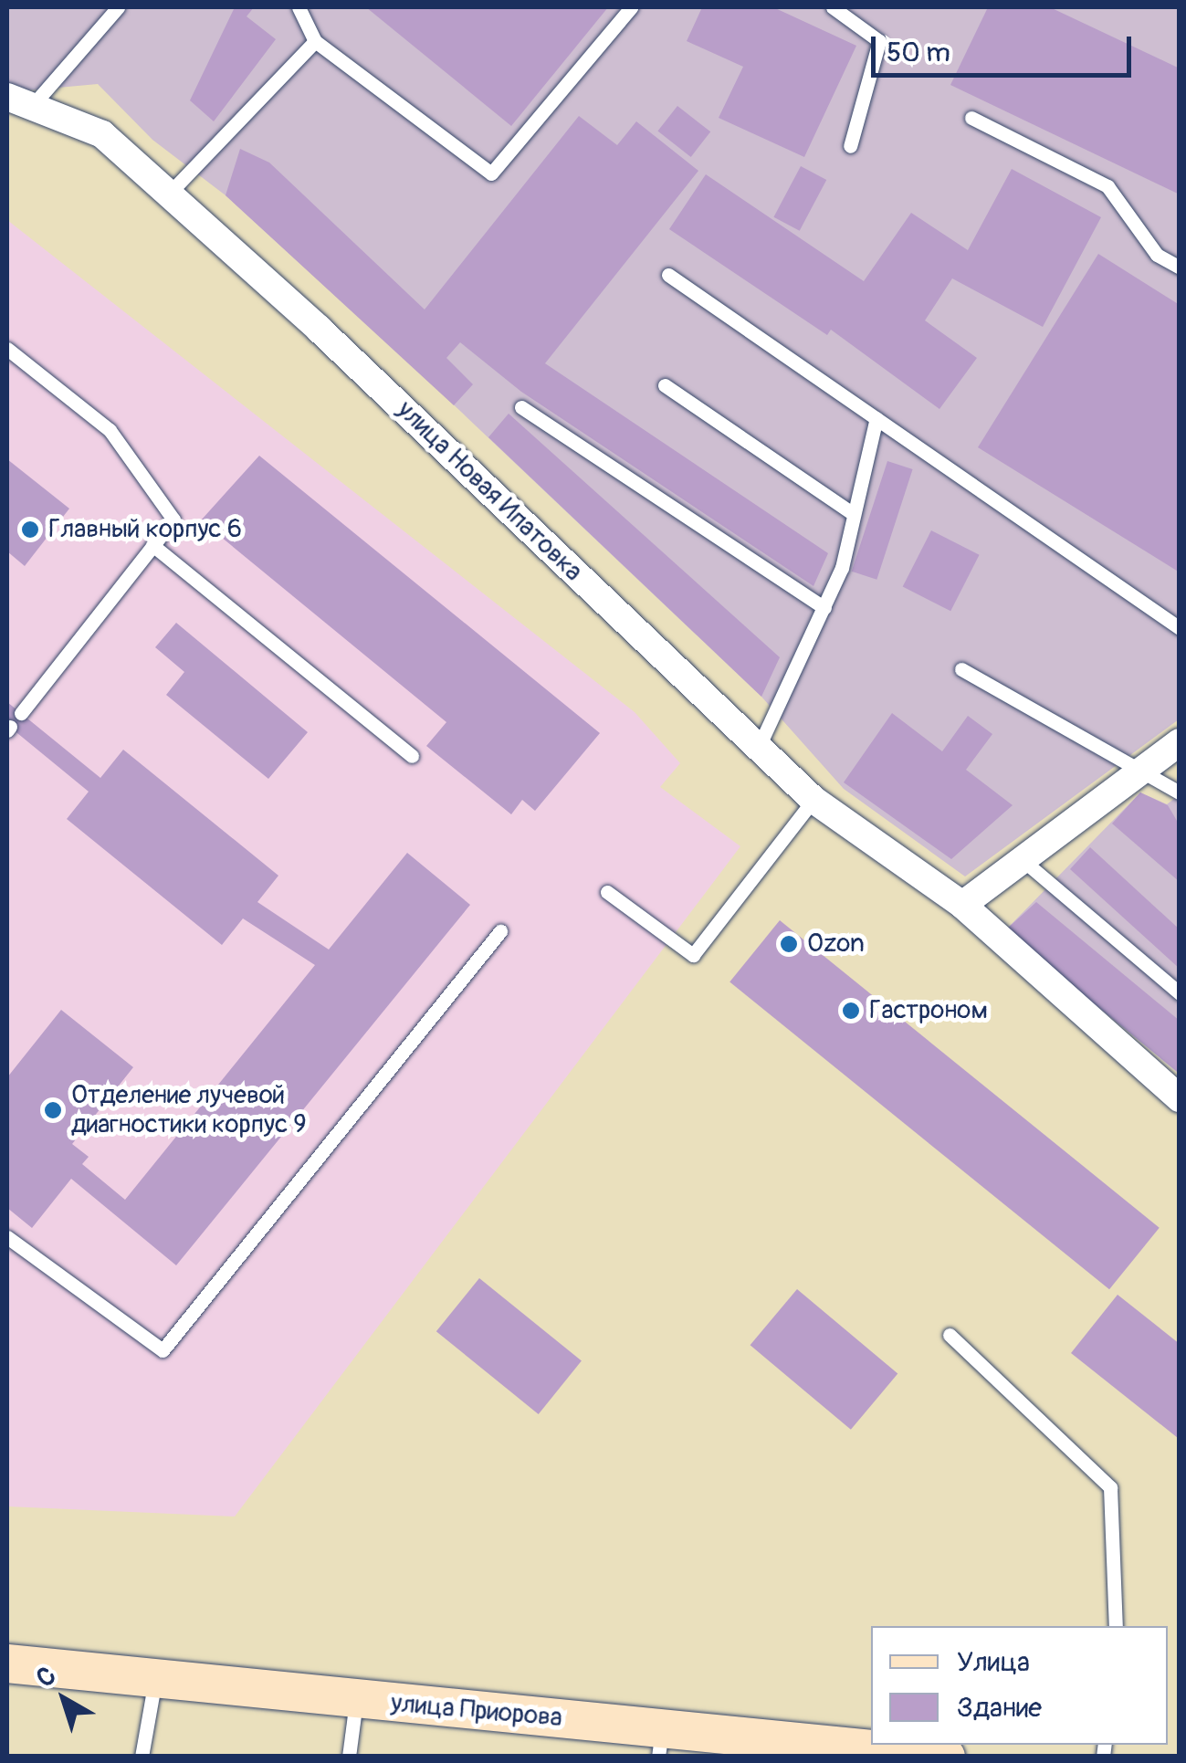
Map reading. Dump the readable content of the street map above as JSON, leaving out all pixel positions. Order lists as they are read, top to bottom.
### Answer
{
  "streets": {
    "street": ["улица Новая Ипатовка", "улица Приорова"]
  },
  "places": [
    "Главный корпус 6",
    "Ozon",
    "Гастроном",
    "Отделение лучевой диагностики корпус 9"
  ],
  "legend": ["Улица", "Здание"],
  "scale_bar": "50 m",
  "north": "top left"
}
